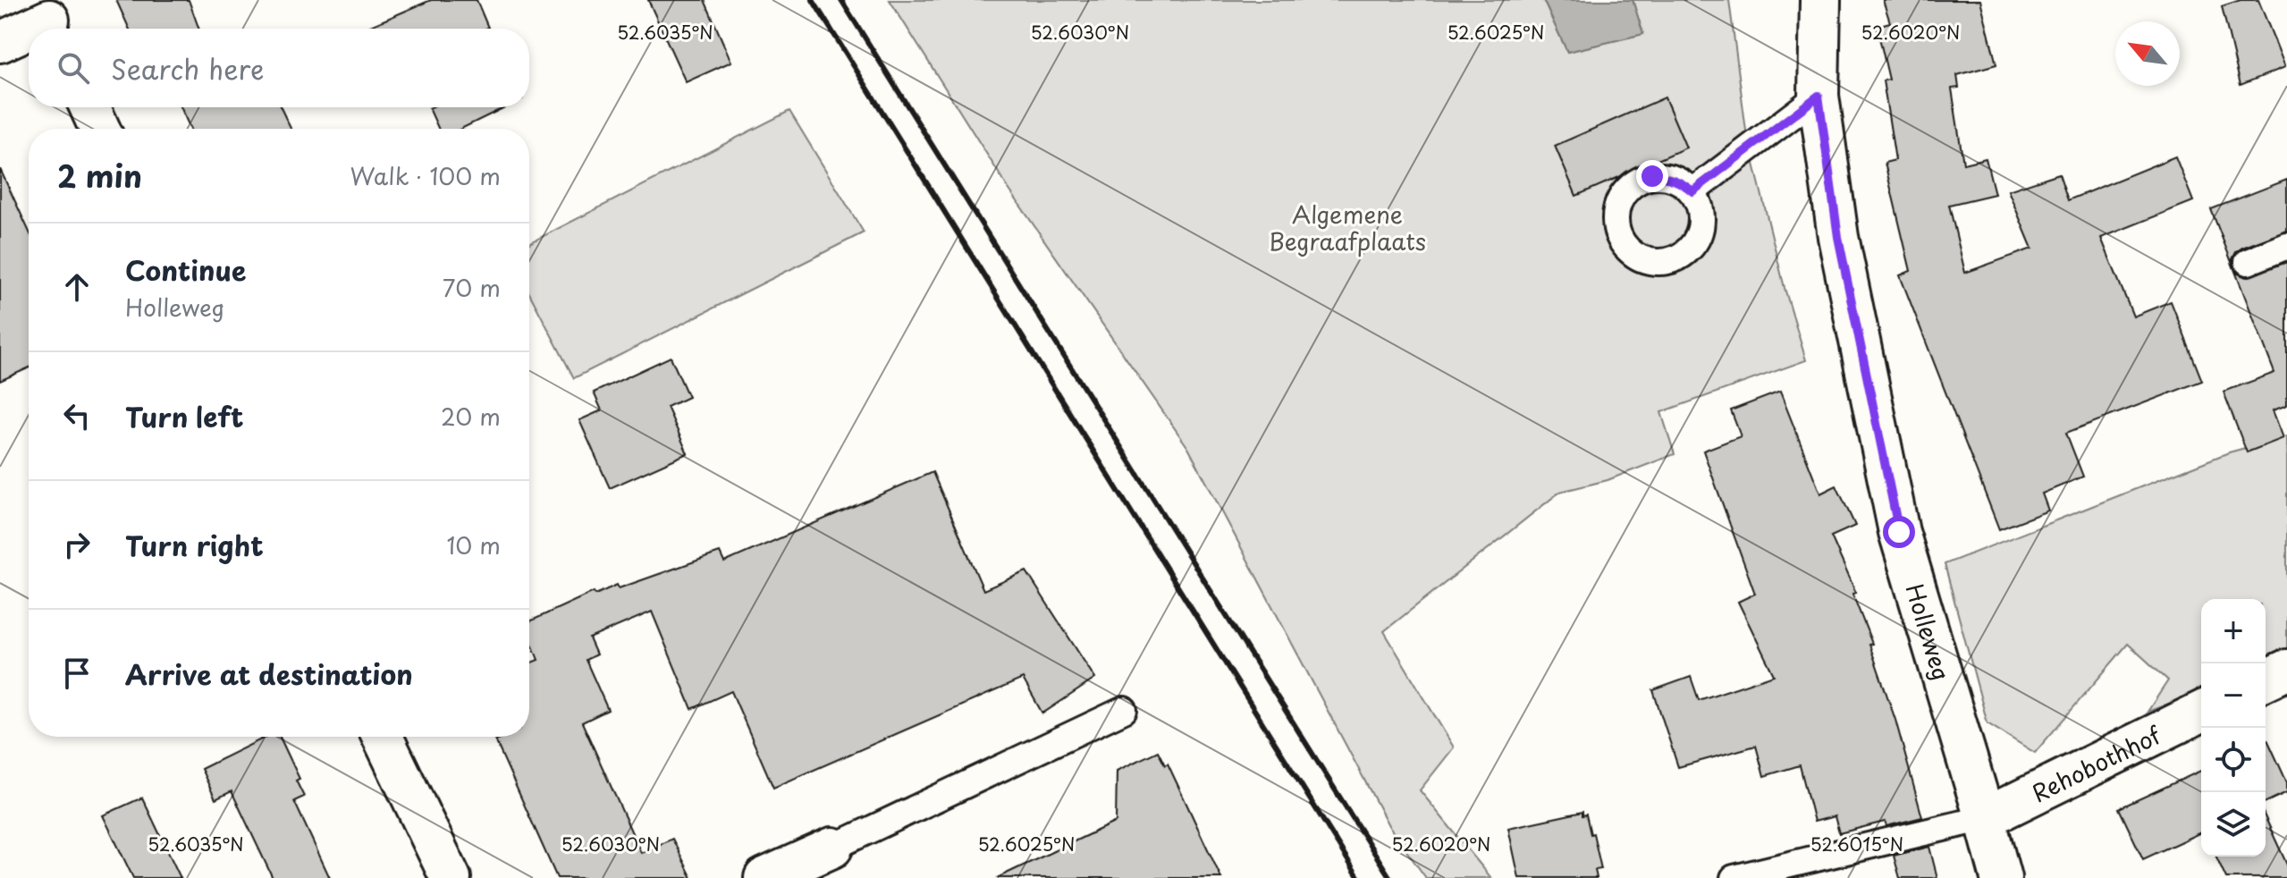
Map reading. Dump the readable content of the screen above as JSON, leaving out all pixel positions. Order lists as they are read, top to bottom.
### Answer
{
  "streets": {
    "street": ["Holleweg", "Rehobothhof"]
  },
  "crossings": [
    ["Holleweg", "Rehobothhof"]
  ],
  "parks": ["Algemene Begraafplaats"],
  "north": "top left",
  "page": {
    "search": "Search here",
    "heading": ["2 min", "Walk · 100 m"],
    "list": [
      ["Continue", "Holleweg", "70 m"],
      ["Turn left", "20 m"],
      ["Turn right", "10 m"],
      "Arrive at destination"
    ],
    "map_buttons": ["+", "−"]
  },
  "coordinates": [
    "52.6035°N",
    "52.6030°N",
    "52.6025°N",
    "52.6020°N",
    "52.6015°N"
  ]
}
